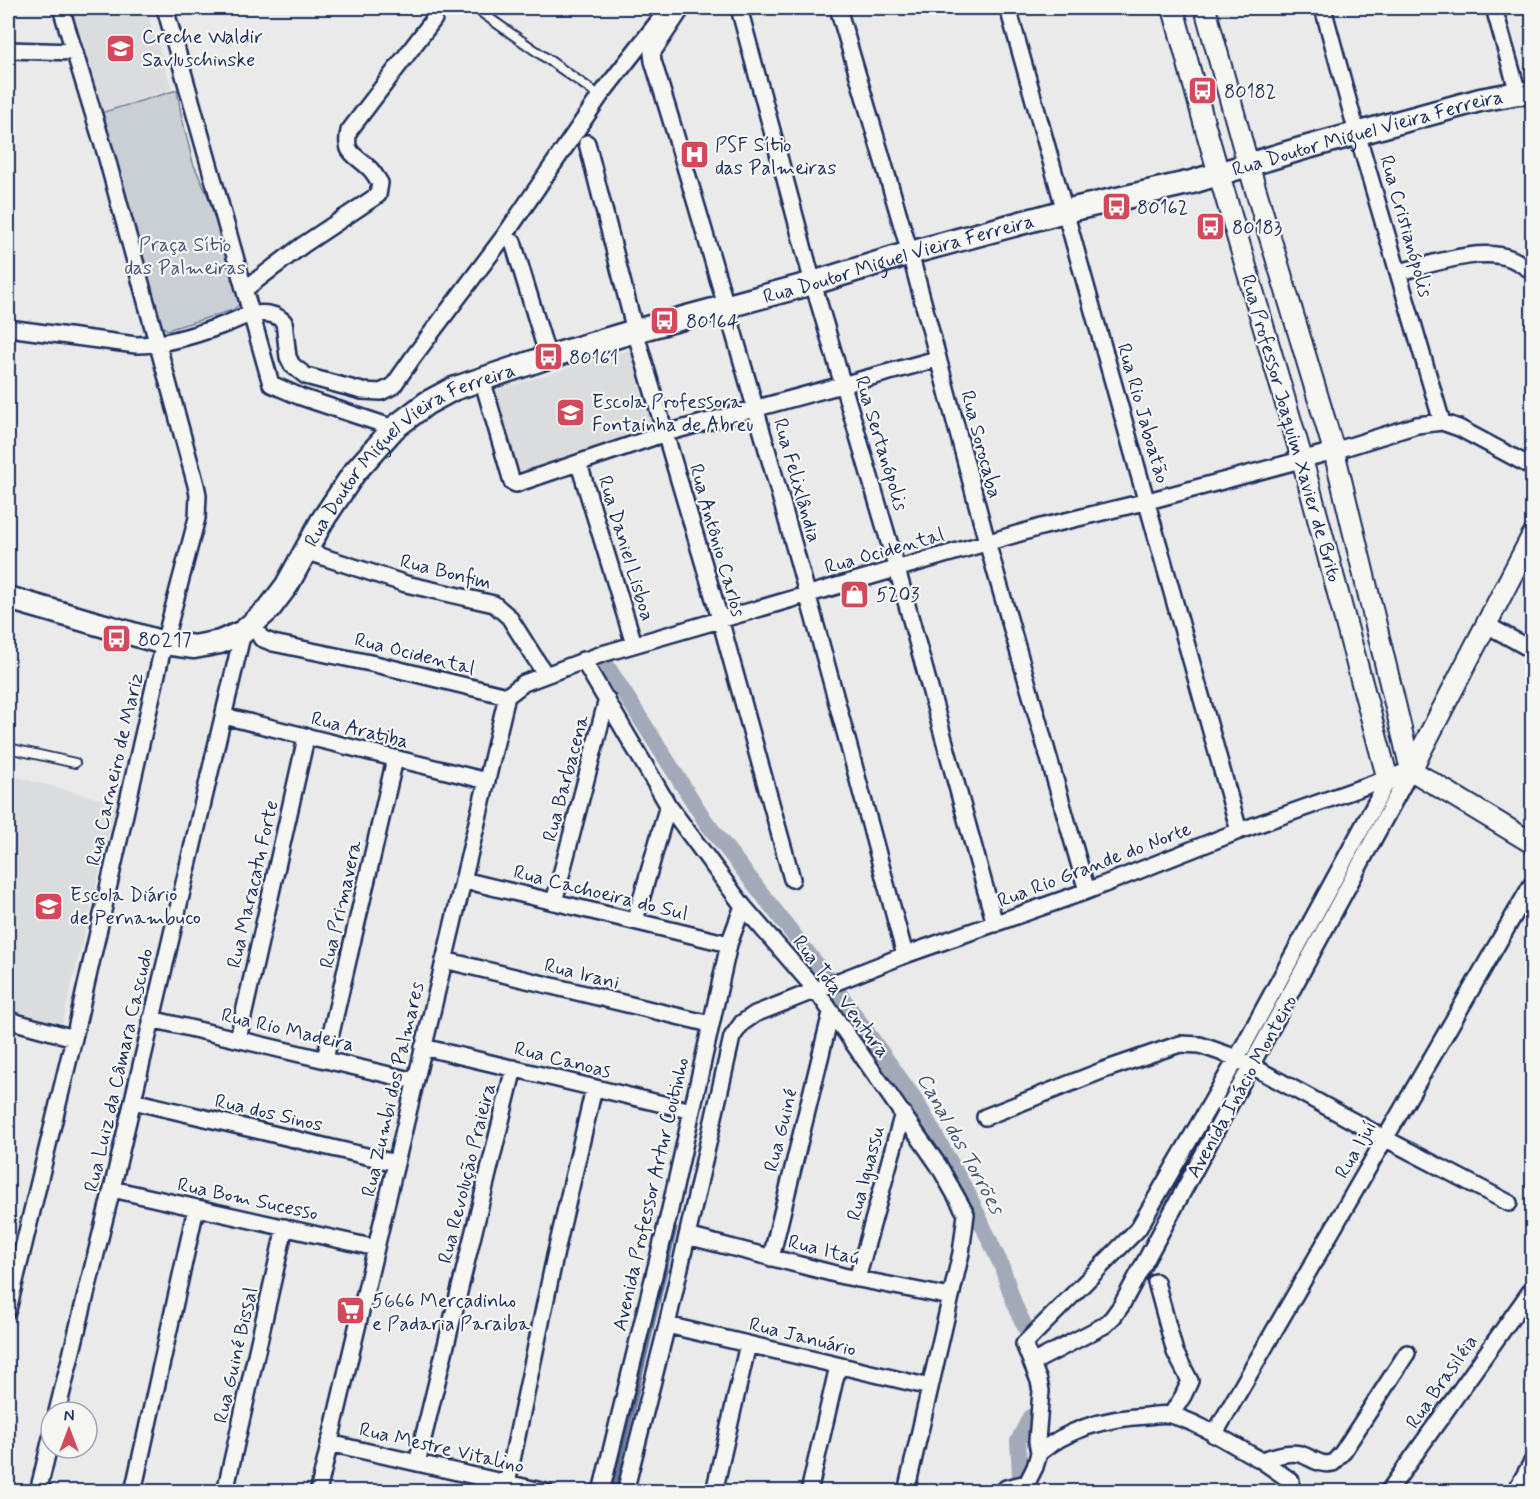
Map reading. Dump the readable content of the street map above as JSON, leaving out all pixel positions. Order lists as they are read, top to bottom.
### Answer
{
  "streets": {
    "main road": ["Rua Doutor Miguel Vieira Ferreira"],
    "street": [
      "Rua Cristianópolis",
      "Rua Rio Jaboatão",
      "Rua Professor Joaquim Xavier de Brito",
      "Rua Sertanópolis",
      "Rua Sorocaba",
      "Rua Felixlândia",
      "Rua Antônio Carlos",
      "Rua Daniel Lisboa",
      "Rua Ocidental",
      "Rua Bonfim",
      "Rua Aratiba",
      "Rua Carneiro de Mariz",
      "Rua Barbacena",
      "Rua Rio Grande do Norte",
      "Rua Maracatu Forte",
      "Rua Cachoeira do Sul",
      "Rua Primavera",
      "Rua Irani",
      "Rua Tota Ventura",
      "Rua Rio Madeira",
      "Rua Canoas",
      "Rua Luiz da Câmara Cascudo",
      "Avenida Inácio Monteiro",
      "Rua Zumbi dos Palmares",
      "Rua dos Sinos",
      "Rua Guiné",
      "Rua Ijuí",
      "Rua Revolução Praieira",
      "Rua Iguassu",
      "Avenida Professor Artur Coutinho",
      "Rua Bom Sucesso",
      "Rua Itaú",
      "Rua Januário",
      "Rua Guiné Bissal",
      "Rua Brasiléia",
      "Rua Mestre Vitalino"
    ]
  },
  "crossings": [
    ["Rua Doutor Miguel Vieira Ferreira", "Rua Cristianópolis"],
    ["Rua Doutor Miguel Vieira Ferreira", "Rua Rio Jaboatão"],
    ["Rua Doutor Miguel Vieira Ferreira", "Rua Professor Joaquim Xavier de Brito"],
    ["Rua Doutor Miguel Vieira Ferreira", "Rua Sertanópolis"],
    ["Rua Doutor Miguel Vieira Ferreira", "Rua Sorocaba"],
    ["Rua Doutor Miguel Vieira Ferreira", "Rua Felixlândia"],
    ["Rua Doutor Miguel Vieira Ferreira", "Rua Antônio Carlos"],
    ["Rua Doutor Miguel Vieira Ferreira", "Rua Ocidental"],
    ["Rua Doutor Miguel Vieira Ferreira", "Rua Bonfim"],
    ["Rua Doutor Miguel Vieira Ferreira", "Rua Carneiro de Mariz"],
    ["Rua Doutor Miguel Vieira Ferreira", "Rua Luiz da Câmara Cascudo"],
    ["Rua Cristianópolis", "Rua Ocidental"],
    ["Rua Rio Jaboatão", "Rua Ocidental"],
    ["Rua Rio Jaboatão", "Rua Rio Grande do Norte"],
    ["Rua Professor Joaquim Xavier de Brito", "Rua Ocidental"],
    ["Rua Professor Joaquim Xavier de Brito", "Rua Rio Grande do Norte"],
    ["Rua Professor Joaquim Xavier de Brito", "Avenida Inácio Monteiro"],
    ["Rua Sertanópolis", "Rua Ocidental"],
    ["Rua Sertanópolis", "Rua Rio Grande do Norte"],
    ["Rua Sorocaba", "Rua Ocidental"],
    ["Rua Sorocaba", "Rua Rio Grande do Norte"],
    ["Rua Felixlândia", "Rua Ocidental"],
    ["Rua Felixlândia", "Rua Rio Grande do Norte"],
    ["Rua Antônio Carlos", "Rua Ocidental"],
    ["Rua Daniel Lisboa", "Rua Ocidental"],
    ["Rua Ocidental", "Rua Bonfim"],
    ["Rua Ocidental", "Rua Tota Ventura"],
    ["Rua Ocidental", "Rua Luiz da Câmara Cascudo"],
    ["Rua Ocidental", "Rua Zumbi dos Palmares"],
    ["Rua Aratiba", "Rua Maracatu Forte"],
    ["Rua Aratiba", "Rua Primavera"],
    ["Rua Aratiba", "Rua Luiz da Câmara Cascudo"],
    ["Rua Aratiba", "Rua Zumbi dos Palmares"],
    ["Rua Barbacena", "Rua Cachoeira do Sul"],
    ["Rua Barbacena", "Rua Tota Ventura"],
    ["Rua Rio Grande do Norte", "Rua Tota Ventura"],
    ["Rua Rio Grande do Norte", "Avenida Inácio Monteiro"],
    ["Rua Maracatu Forte", "Rua Rio Madeira"],
    ["Rua Cachoeira do Sul", "Rua Zumbi dos Palmares"],
    ["Rua Cachoeira do Sul", "Avenida Professor Artur Coutinho"],
    ["Rua Primavera", "Rua Rio Madeira"],
    ["Rua Irani", "Rua Zumbi dos Palmares"],
    ["Rua Irani", "Avenida Professor Artur Coutinho"],
    ["Rua Tota Ventura", "Rua Guiné"],
    ["Rua Tota Ventura", "Rua Iguassu"],
    ["Rua Tota Ventura", "Avenida Professor Artur Coutinho"],
    ["Rua Tota Ventura", "Rua Itaú"],
    ["Rua Tota Ventura", "Rua Januário"],
    ["Rua Rio Madeira", "Rua Luiz da Câmara Cascudo"],
    ["Rua Rio Madeira", "Rua Zumbi dos Palmares"],
    ["Rua Canoas", "Rua Zumbi dos Palmares"],
    ["Rua Canoas", "Rua Revolução Praieira"],
    ["Rua Canoas", "Avenida Professor Artur Coutinho"],
    ["Rua Luiz da Câmara Cascudo", "Rua dos Sinos"],
    ["Rua Luiz da Câmara Cascudo", "Rua Bom Sucesso"],
    ["Rua Zumbi dos Palmares", "Rua dos Sinos"],
    ["Rua Zumbi dos Palmares", "Rua Bom Sucesso"],
    ["Rua Zumbi dos Palmares", "Rua Mestre Vitalino"],
    ["Rua Guiné", "Rua Itaú"],
    ["Rua Revolução Praieira", "Rua Mestre Vitalino"],
    ["Rua Iguassu", "Rua Itaú"],
    ["Rua Bom Sucesso", "Rua Guiné Bissal"]
  ],
  "water": ["Canal dos Torrões"],
  "parks": ["Praça Sítio das Palmeiras"],
  "places": {
    "school or university": ["Creche Waldir Savluschinske", "Escola Professora Fontainha de Abreu", "Escola Diário de Pernambuco"],
    "bus stop": [
      "80182",
      "80162",
      "80183",
      "80164",
      "80161",
      "80217"
    ],
    "hospital": ["PSF Sítio das Palmeiras"],
    "shop": ["5203"],
    "supermarket": ["5666 Mercadinho e Padaria Paraiba"]
  },
  "north": "top"
}
